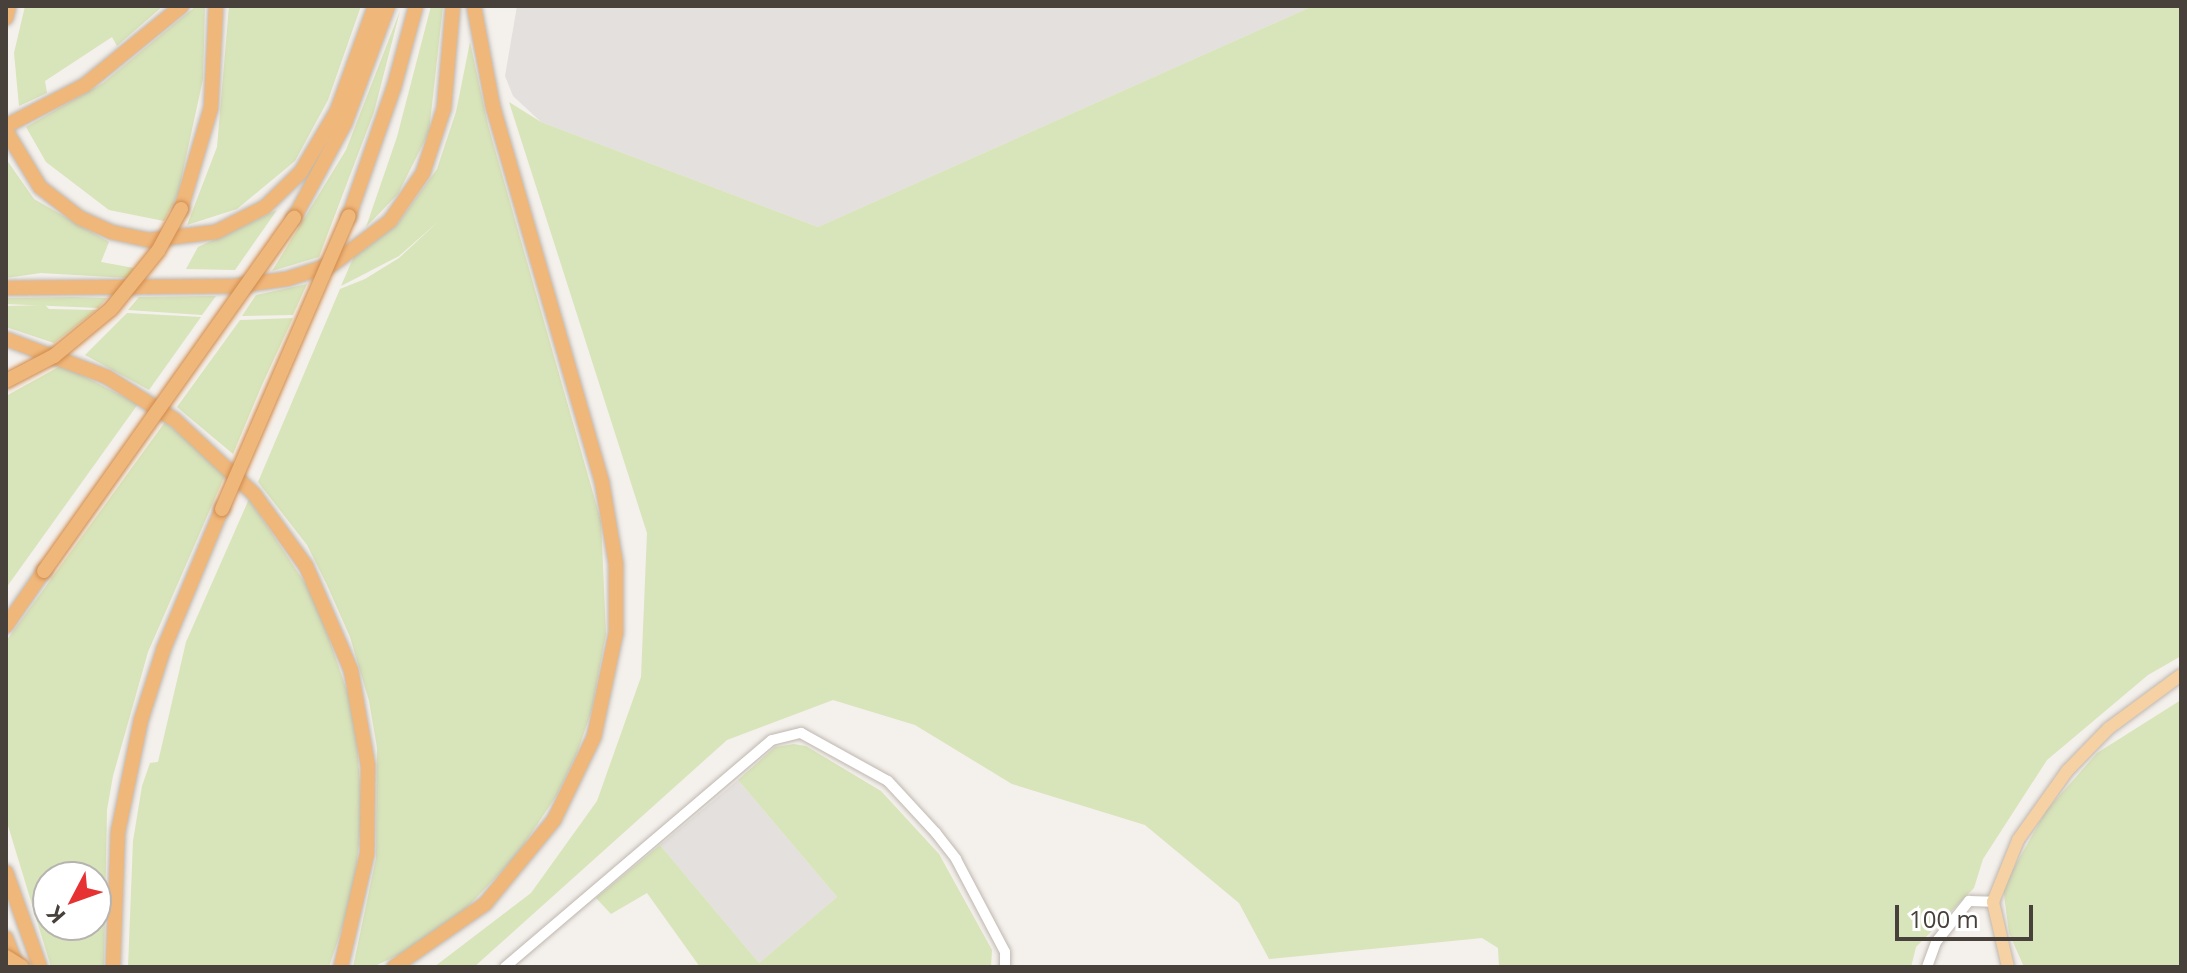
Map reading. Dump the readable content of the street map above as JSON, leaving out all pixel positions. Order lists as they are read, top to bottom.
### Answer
{
  "scale_bar": "100 m",
  "north": "bottom left"
}
